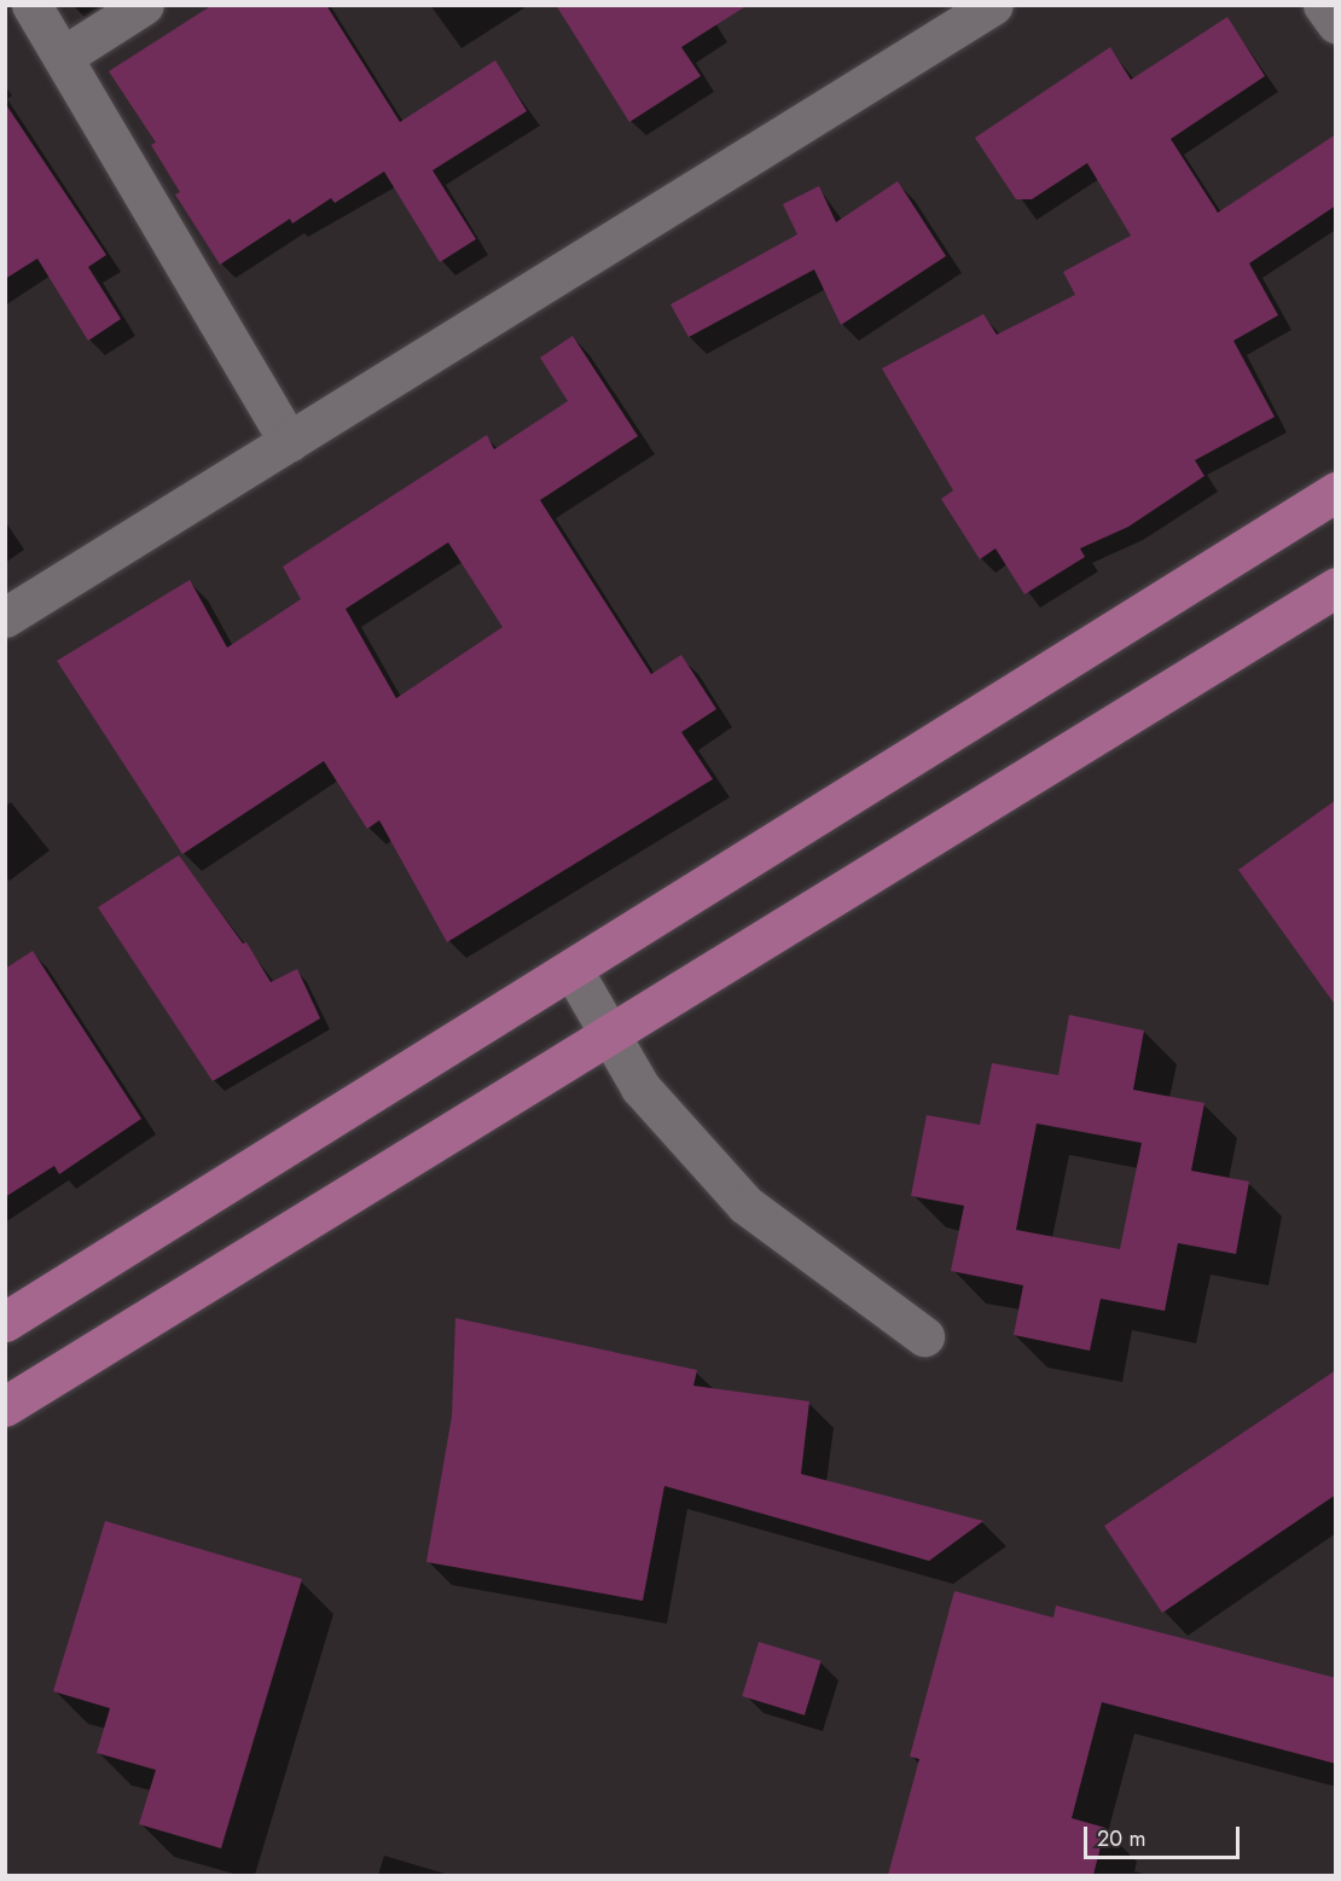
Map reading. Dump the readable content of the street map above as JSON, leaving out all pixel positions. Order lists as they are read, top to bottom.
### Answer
{
  "scale_bar": "20 m"
}
